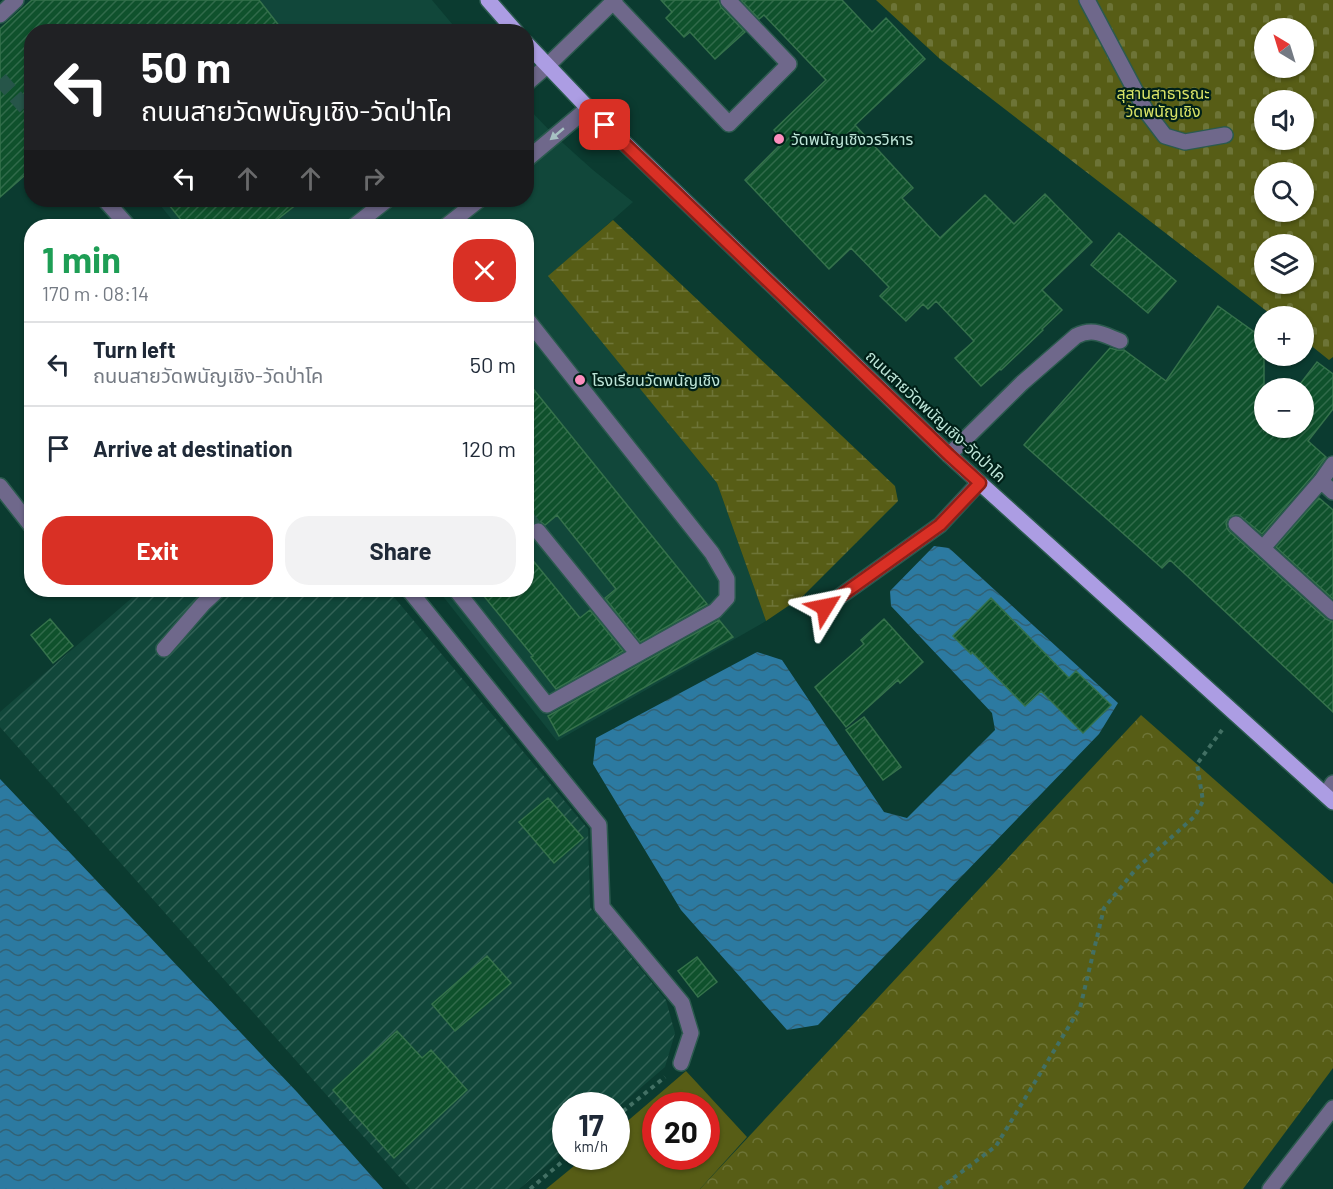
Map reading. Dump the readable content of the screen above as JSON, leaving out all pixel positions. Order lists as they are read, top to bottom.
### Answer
{
  "streets": {
    "main road": ["ถนนสายวัดพนัญเชิง-วัดป่าโค"]
  },
  "parks": ["สุสานสาธารณะ วัดพนัญเชิง"],
  "places": ["วัดพนัญเชิงวรวิหาร", "โรงเรียนวัดพนัญเชิง"],
  "north": "top left",
  "page": {
    "map_buttons": ["+", "−"],
    "turn": ["50 m", "ถนนสายวัดพนัญเชิง-วัดป่าโค"],
    "heading": ["1 min", "170 m · 08:14"],
    "list": [
      {
        "name": "Turn left",
        "note": "ถนนสายวัดพนัญเชิง-วัดป่าโค",
        "value": "50 m"
      },
      {
        "name": "Arrive at destination",
        "value": "120 m"
      }
    ],
    "buttons": ["Exit", "Share"],
    "speed": "17 km/h",
    "limit": "20"
  }
}
